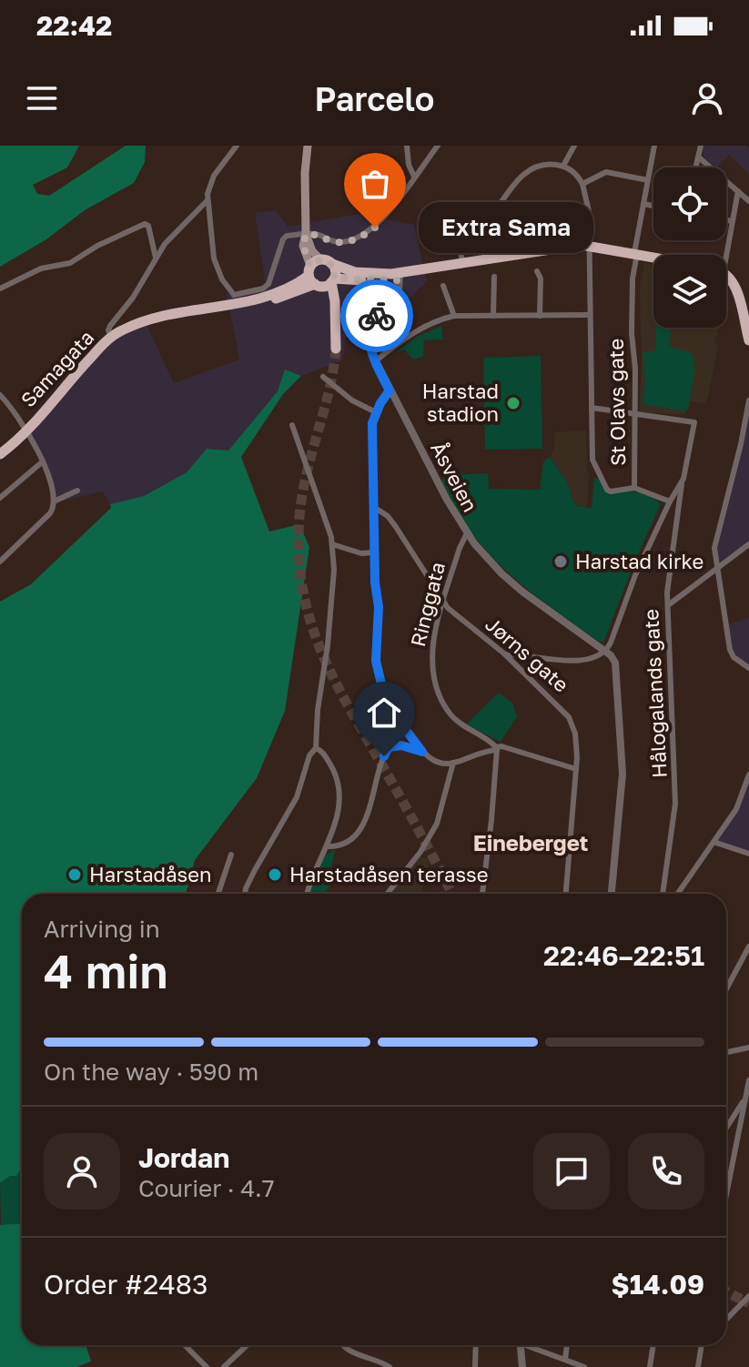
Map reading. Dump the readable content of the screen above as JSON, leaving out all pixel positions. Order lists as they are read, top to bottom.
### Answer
{
  "streets": {
    "highway": ["Samagata"],
    "street": [
      "St Olavs gate",
      "Åsveien",
      "Ringgata",
      "Jørns gate",
      "Hålogalands gate"
    ]
  },
  "crossings": [
    ["Samagata", "Åsveien"],
    ["St Olavs gate", "Hålogalands gate"],
    ["Åsveien", "Ringgata"],
    ["Ringgata", "Jørns gate"]
  ],
  "districts": ["Eineberget"],
  "places": [
    "Extra Sama",
    "Harstad stadion",
    "Harstad kirke",
    "Harstadåsen",
    "Harstadåsen terasse"
  ],
  "page": {
    "status": "22:42",
    "header": "Parcelo",
    "bubble": "Extra Sama",
    "heading": ["4 min", "Arriving in", "22:46–22:51"],
    "panel": [
      "Jordan",
      "Courier · 4.7",
      "Order #2483",
      "$14.09"
    ],
    "bar": "On the way · 590 m"
  }
}
